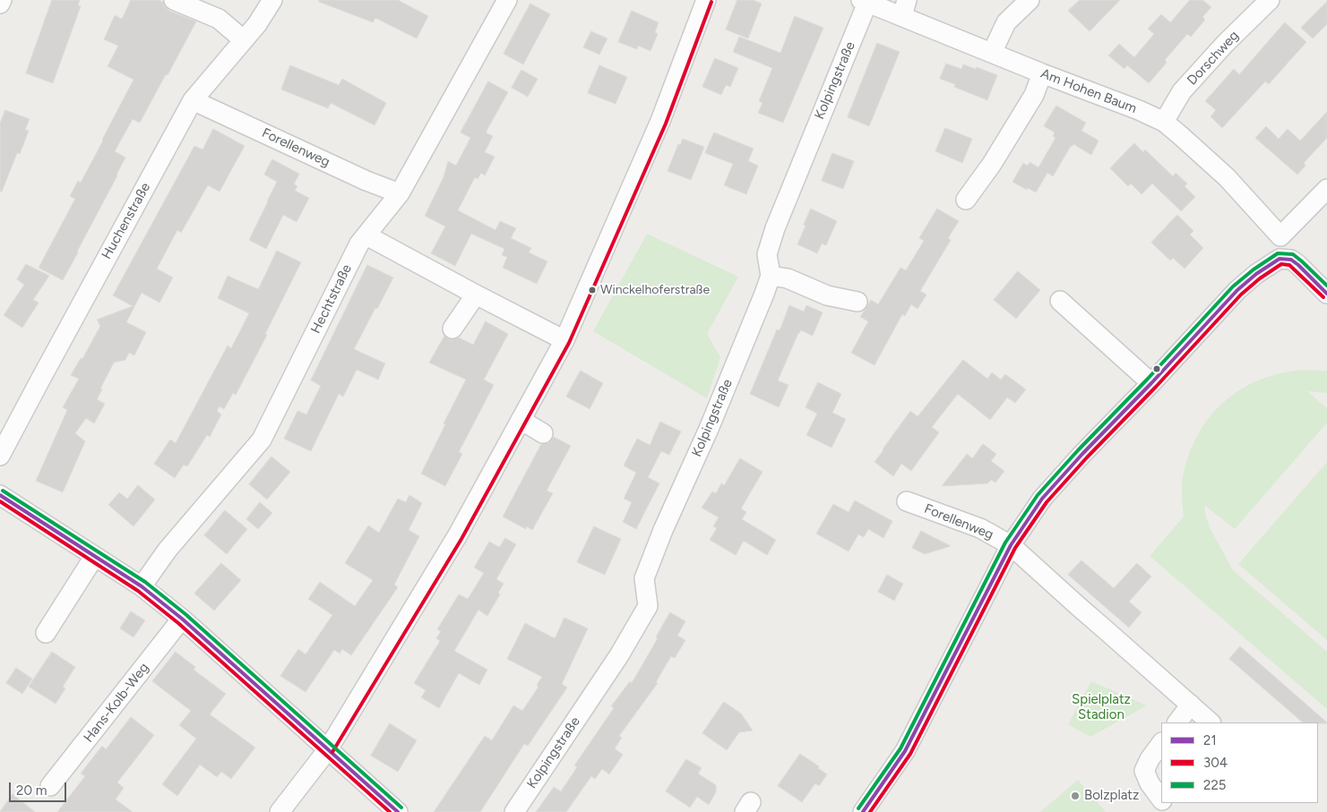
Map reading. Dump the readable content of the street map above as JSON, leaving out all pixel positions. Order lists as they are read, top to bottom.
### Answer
{
  "streets": {
    "street": [
      "Dorschweg",
      "Kolpingstraße",
      "Am Hohen Baum",
      "Forellenweg",
      "Huchenstraße",
      "Hechtstraße",
      "Hans-Kolb-Weg"
    ]
  },
  "crossings": [
    ["Dorschweg", "Am Hohen Baum"],
    ["Kolpingstraße", "Am Hohen Baum"],
    ["Forellenweg", "Huchenstraße"],
    ["Forellenweg", "Hechtstraße"]
  ],
  "parks": ["Spielplatz Stadion"],
  "places": ["Winckelhoferstraße", "Bolzplatz"],
  "lines": ["transit line 304", "transit line 225", "transit line 21"],
  "legend": ["21", "304", "225"],
  "scale_bar": "20 m"
}
